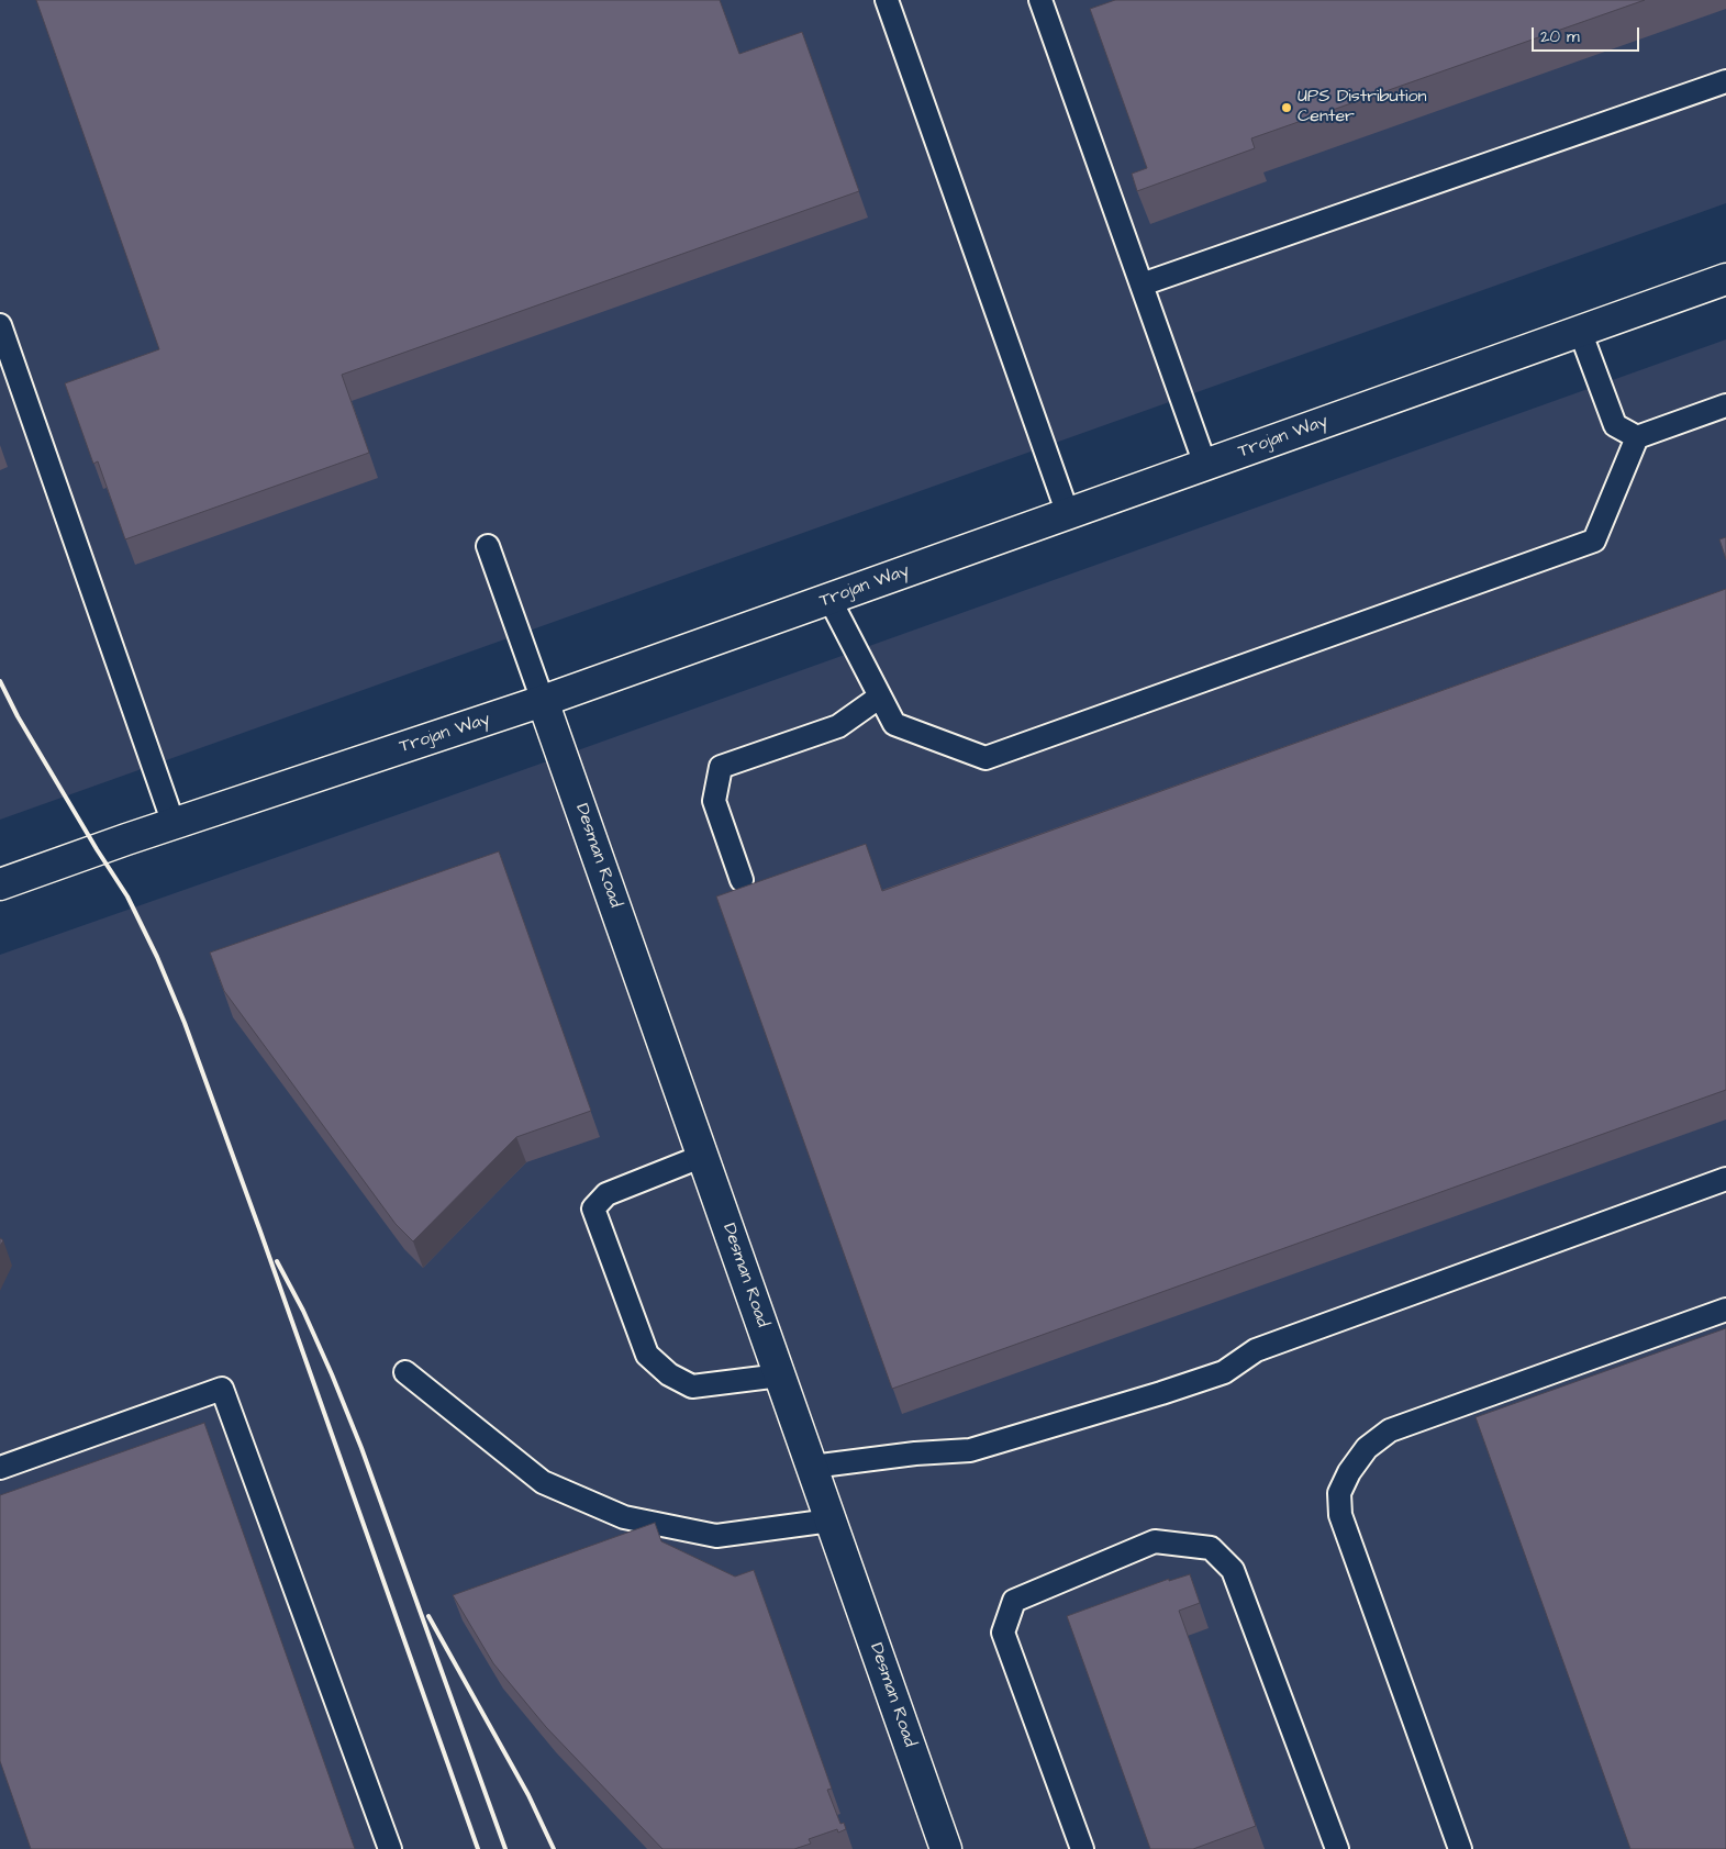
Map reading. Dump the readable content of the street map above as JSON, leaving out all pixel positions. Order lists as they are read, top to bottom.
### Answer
{
  "streets": {
    "street": ["Trojan Way", "Desman Road"]
  },
  "crossings": [
    ["Trojan Way", "Desman Road"]
  ],
  "places": ["UPS Distribution Center"],
  "scale_bar": "20 m"
}
